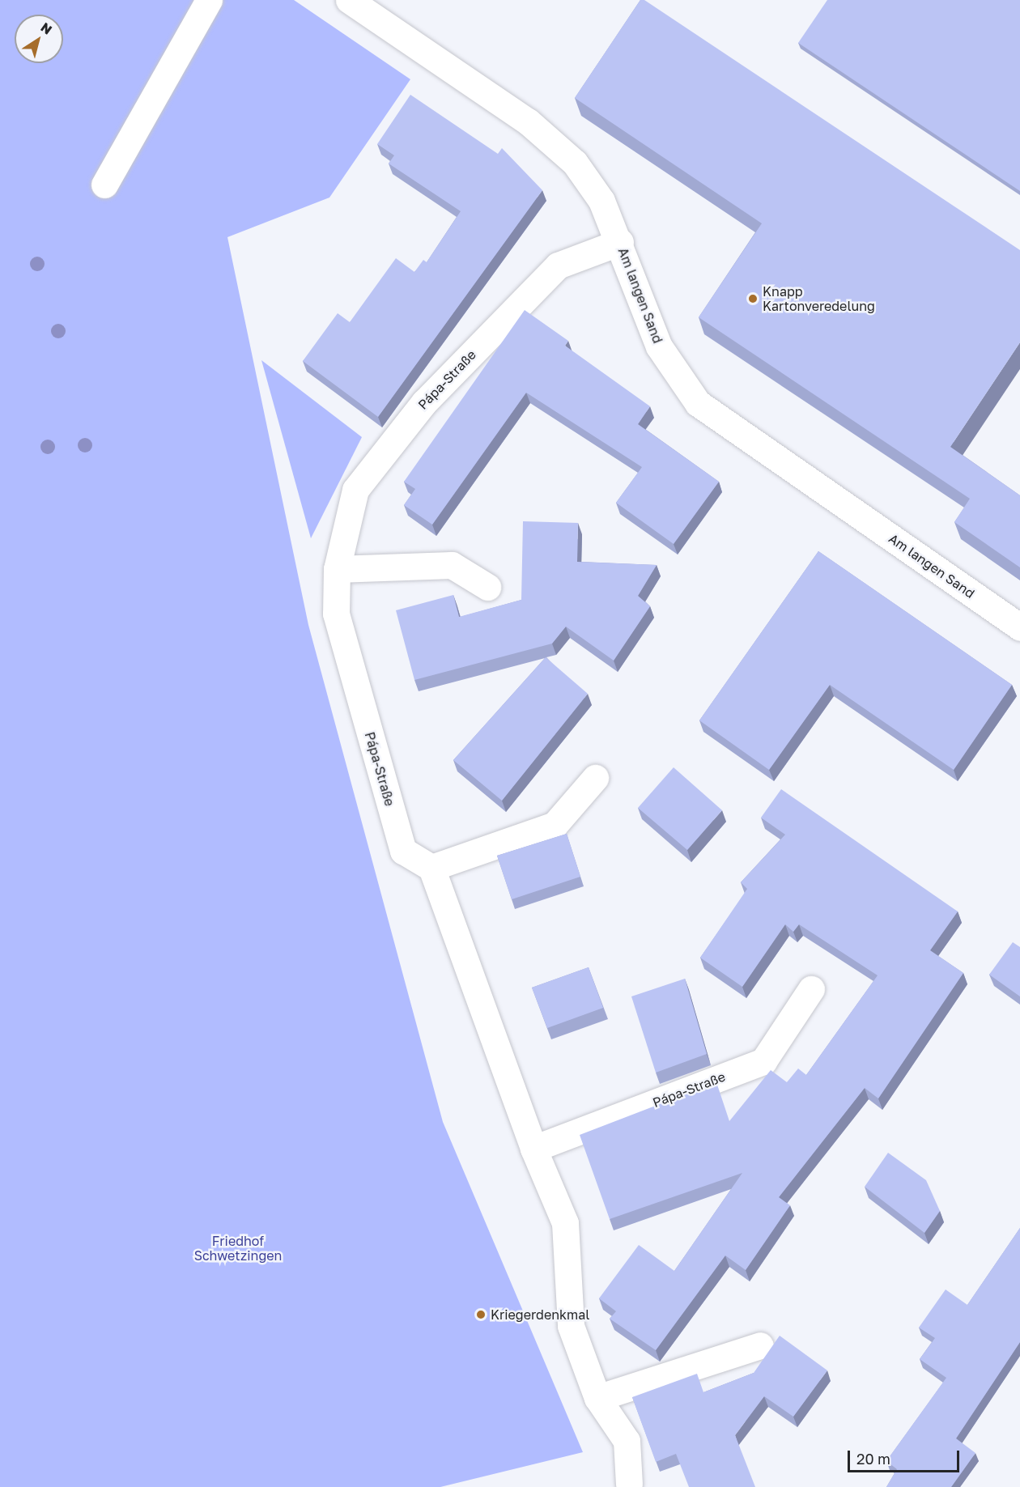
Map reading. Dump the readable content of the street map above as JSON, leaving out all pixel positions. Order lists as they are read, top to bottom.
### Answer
{
  "streets": {
    "street": ["Am langen Sand", "Pápa-Straße"]
  },
  "crossings": [
    ["Am langen Sand", "Pápa-Straße"]
  ],
  "parks": ["Friedhof Schwetzingen"],
  "places": ["Knapp Kartonveredelung", "Kriegerdenkmal"],
  "scale_bar": "20 m",
  "north": "top right"
}
